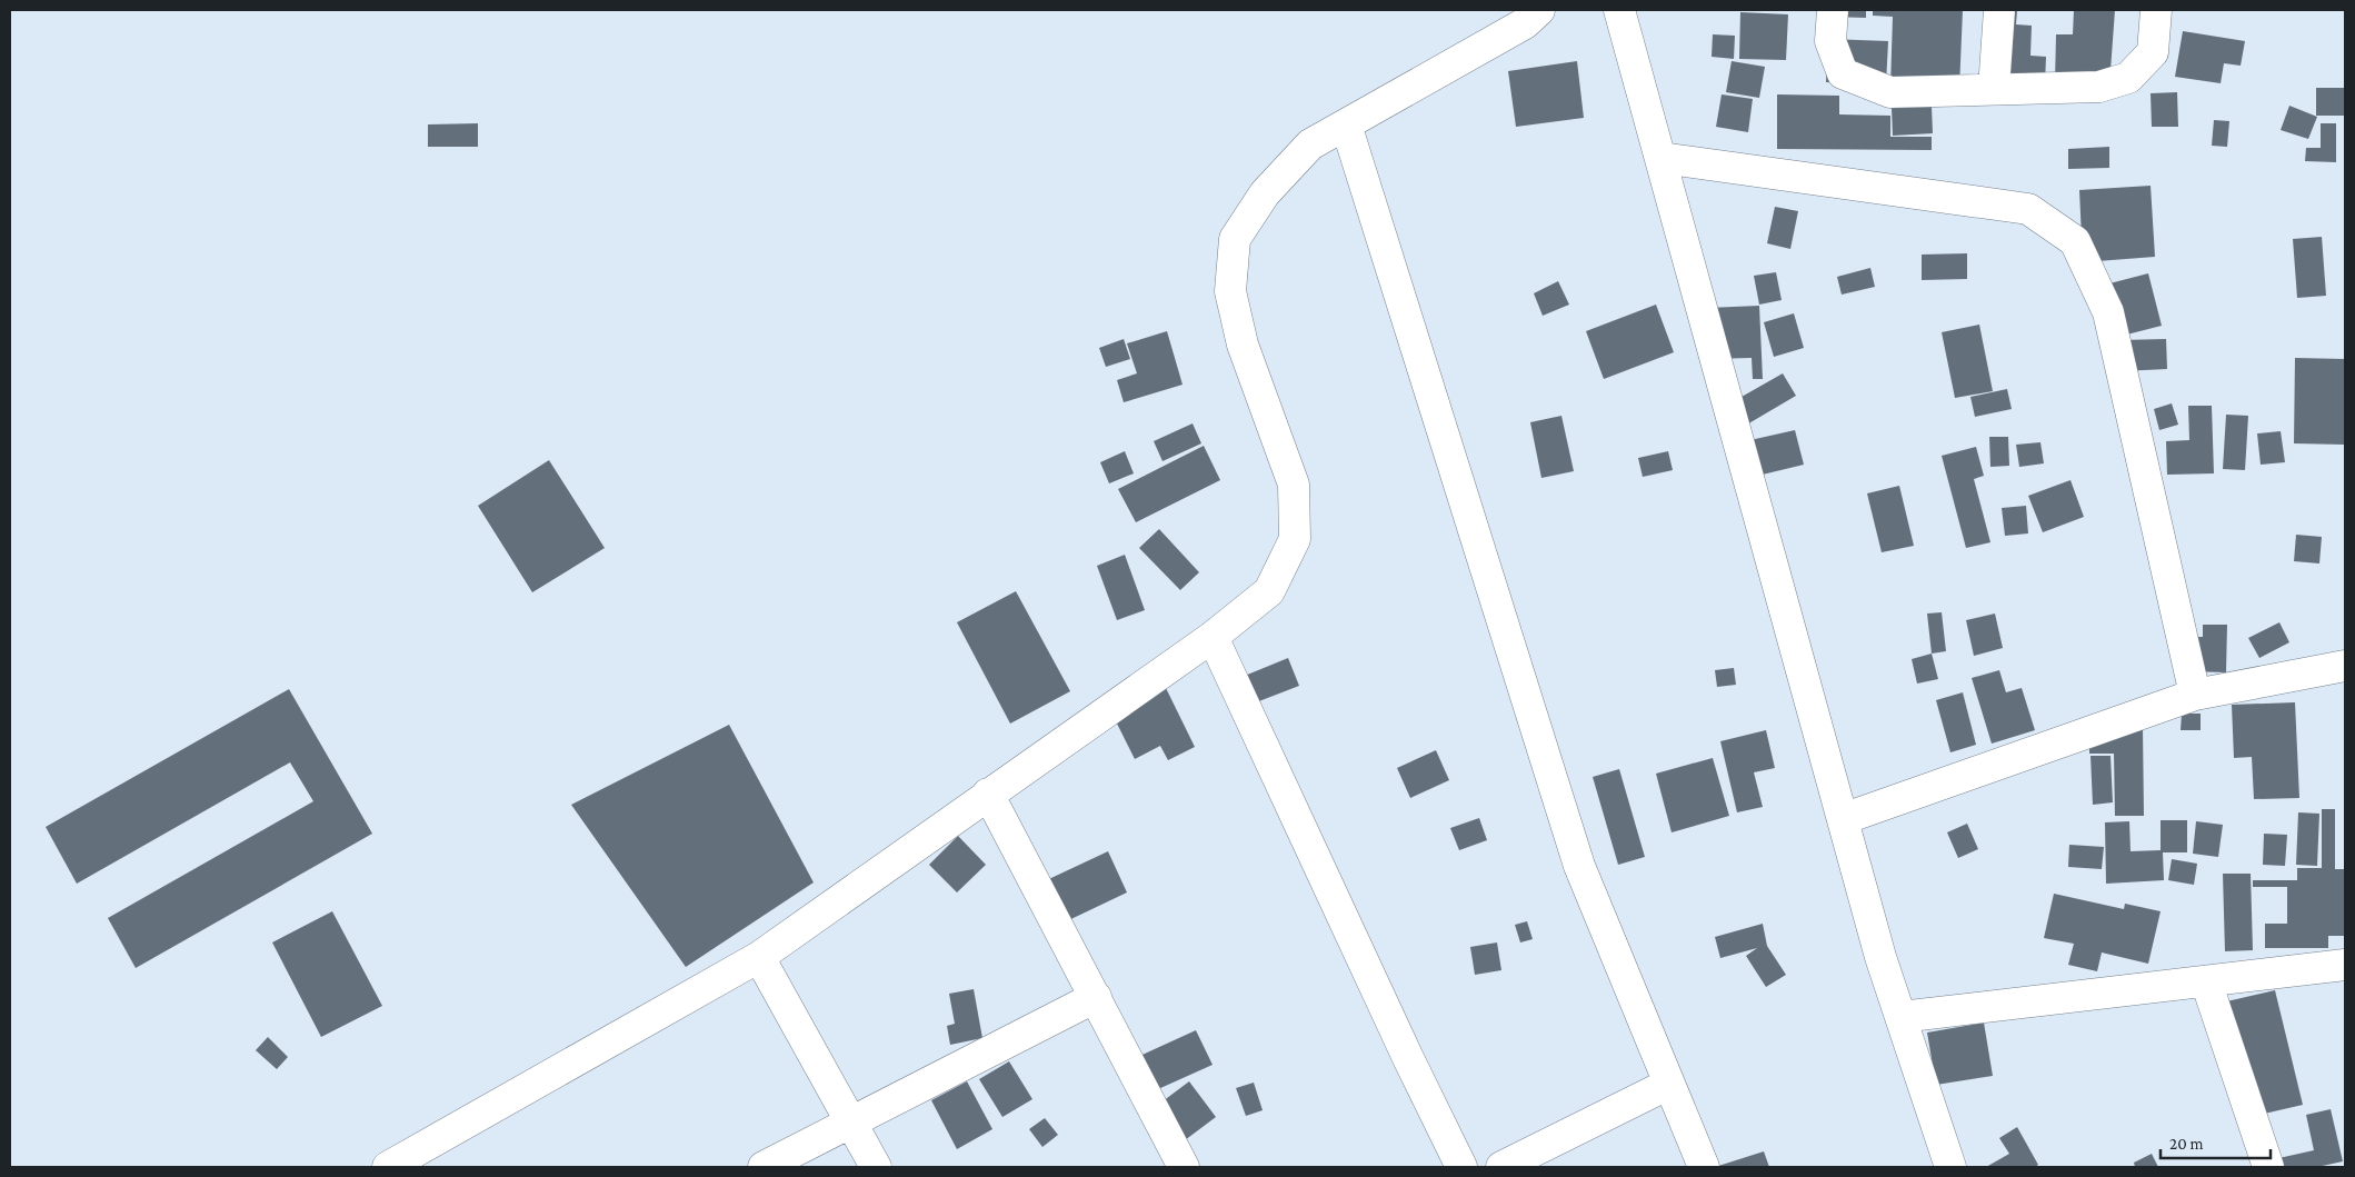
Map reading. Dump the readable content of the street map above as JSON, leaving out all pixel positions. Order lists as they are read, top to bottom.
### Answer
{
  "scale_bar": "20 m"
}
